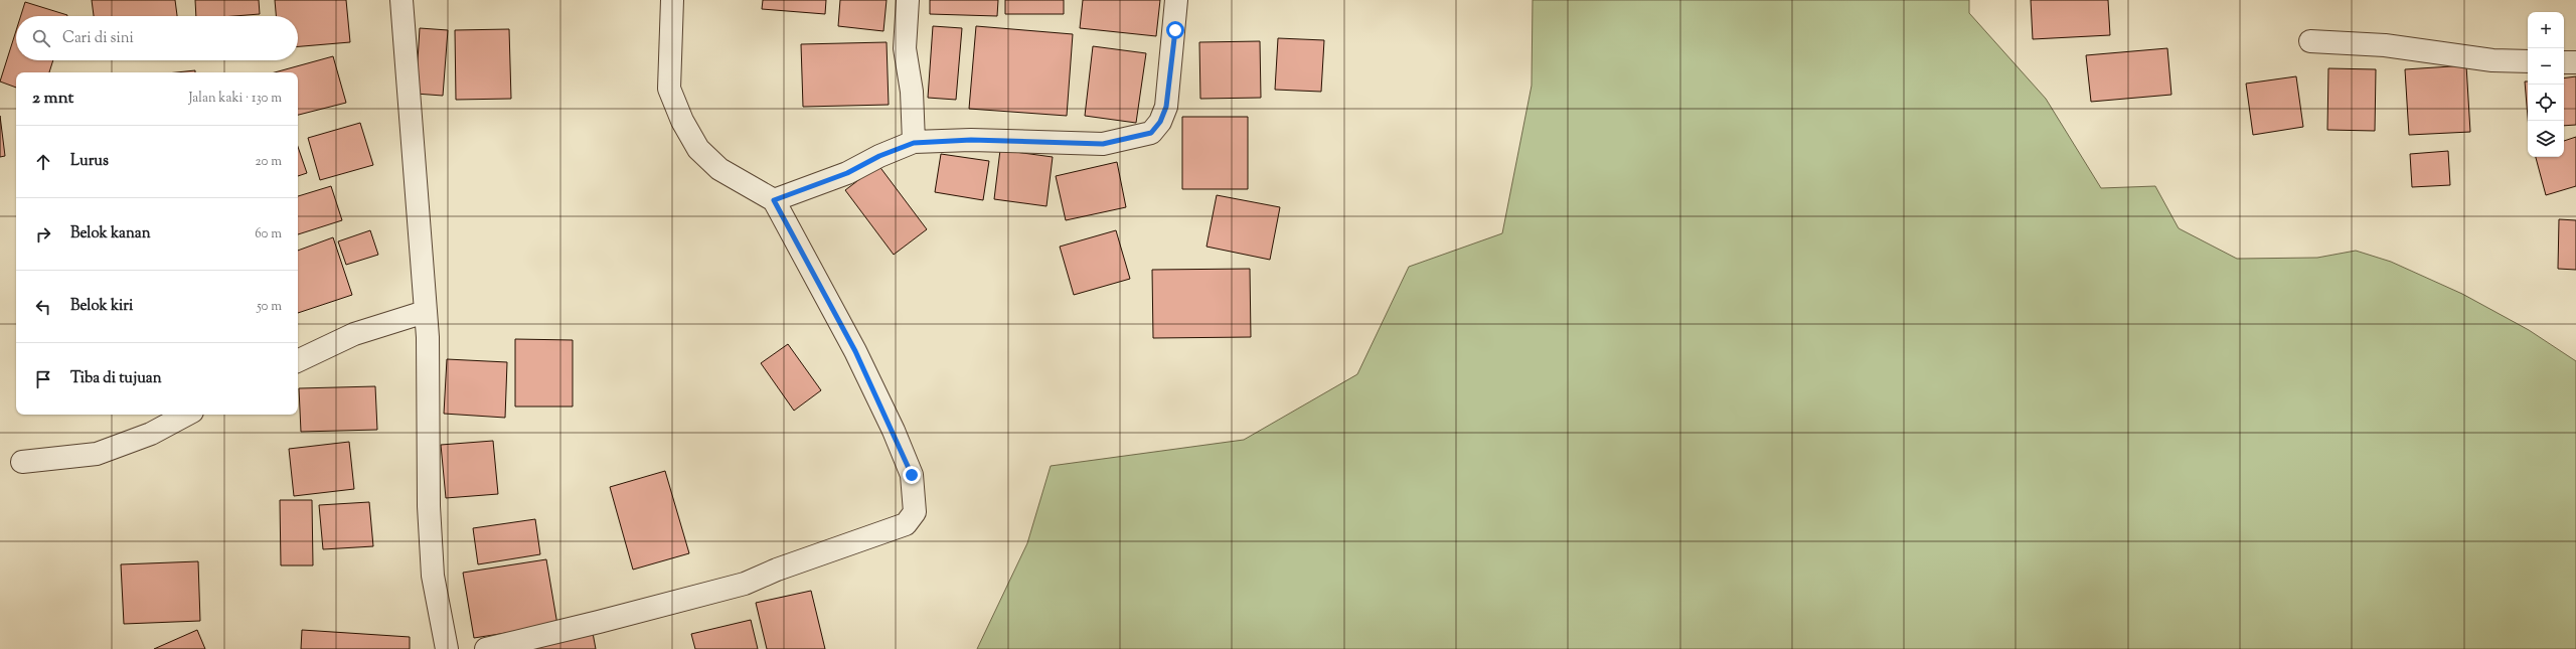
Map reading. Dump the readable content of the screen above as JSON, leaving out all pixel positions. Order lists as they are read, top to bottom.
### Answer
{
  "page": {
    "map_buttons": ["+", "−"],
    "search": "Cari di sini",
    "heading": ["2 mnt", "Jalan kaki · 130 m"],
    "list": [
      ["Lurus", "20 m"],
      ["Belok kanan", "60 m"],
      ["Belok kiri", "50 m"],
      "Tiba di tujuan"
    ]
  }
}
